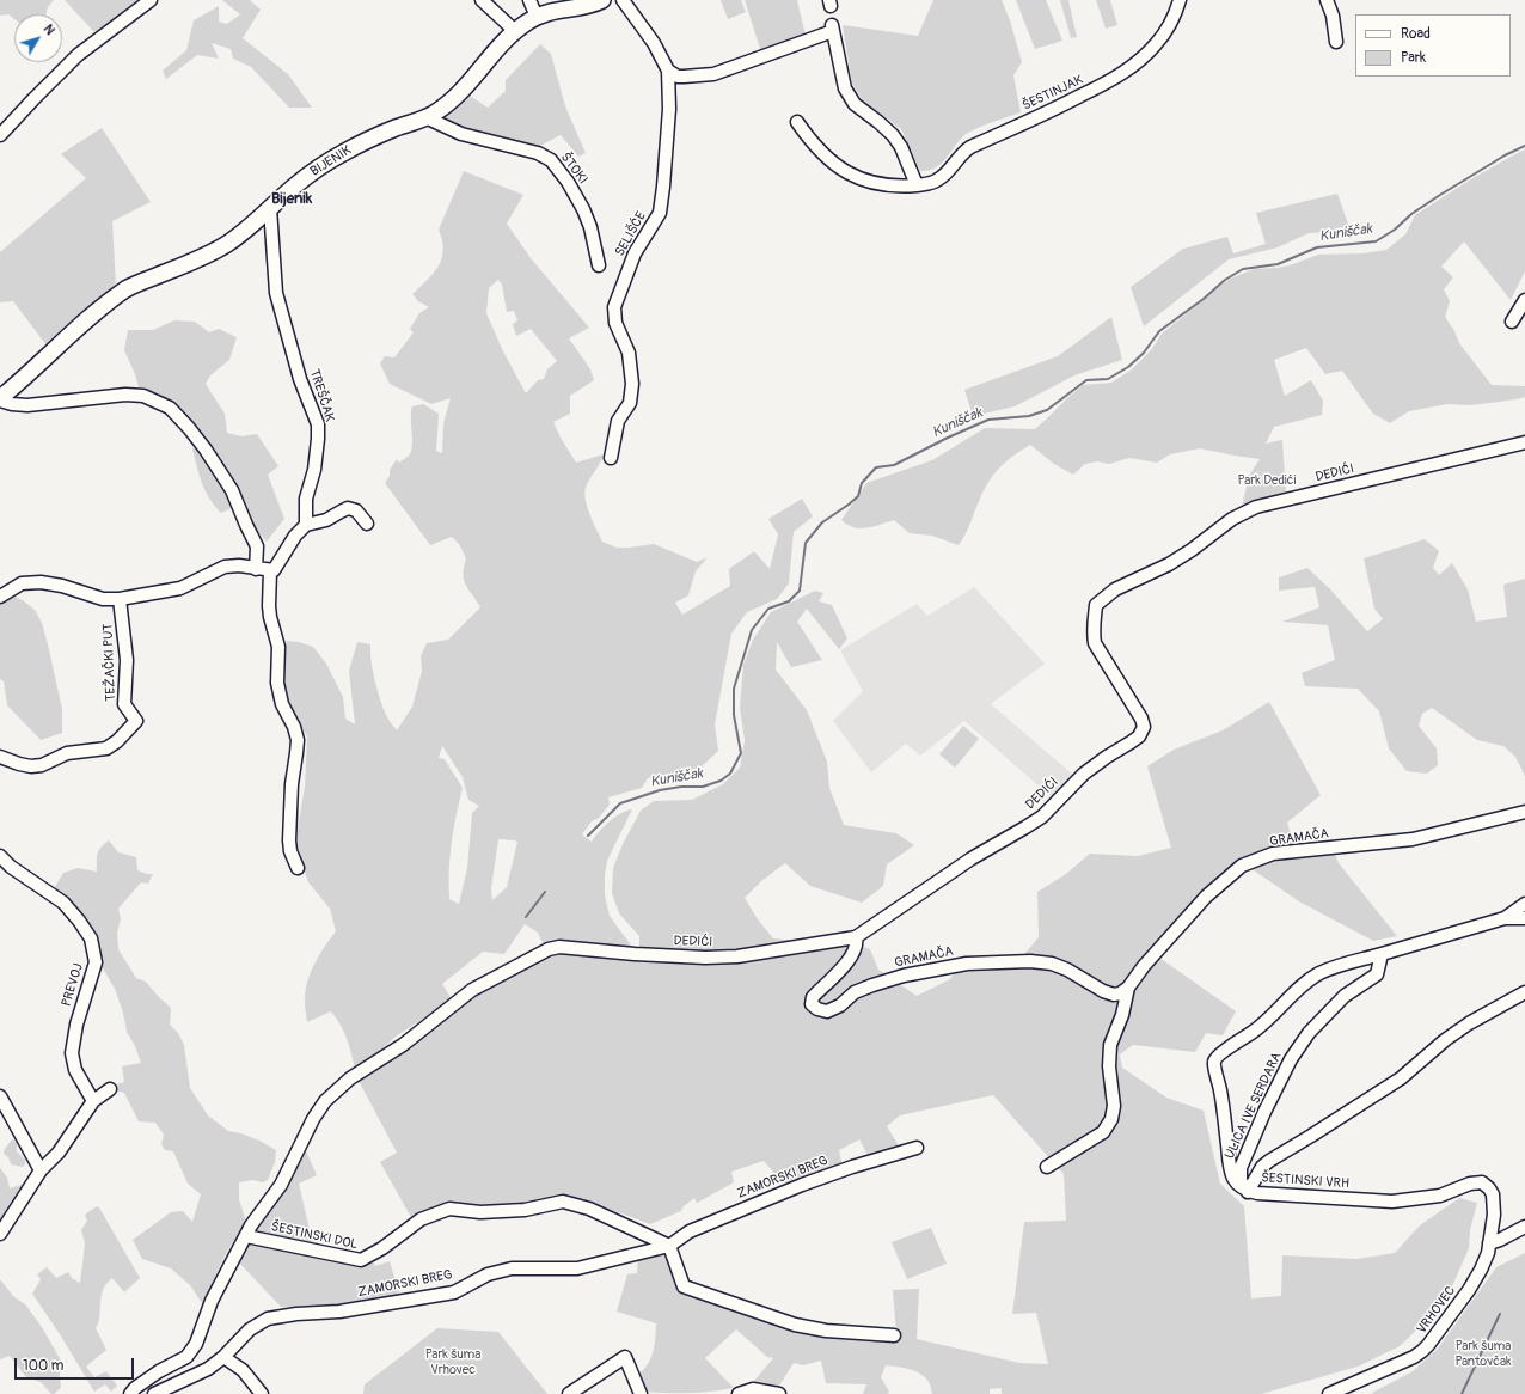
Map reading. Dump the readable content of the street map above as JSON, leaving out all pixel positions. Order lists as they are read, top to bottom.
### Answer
{
  "streets": {
    "main road": ["BIJENIK"],
    "street": [
      "ŠESTINJAK",
      "ŠTOKI",
      "SELIŠĆE",
      "TREŠČAK",
      "DEDIĆI",
      "TEŽAČKI PUT",
      "GRAMAČA",
      "PREVOJ",
      "ULICA IVE SERDARA",
      "ZAMORSKI BREG",
      "ŠESTINSKI VRH",
      "ŠESTINSKI DOL",
      "VRHOVEC"
    ]
  },
  "crossings": [
    ["BIJENIK", "ŠTOKI"],
    ["BIJENIK", "TREŠČAK"],
    ["DEDIĆI", "GRAMAČA"],
    ["DEDIĆI", "ŠESTINSKI DOL"],
    ["ULICA IVE SERDARA", "ŠESTINSKI VRH"],
    ["ZAMORSKI BREG", "ŠESTINSKI DOL"],
    ["ŠESTINSKI VRH", "VRHOVEC"]
  ],
  "districts": ["Bijenik"],
  "water": ["Kuniščak"],
  "parks": ["Park Dedići", "Park šuma Pantovčak", "Park šuma Vrhovec"],
  "legend": ["Road", "Park"],
  "scale_bar": "100 m",
  "north": "top right"
}
